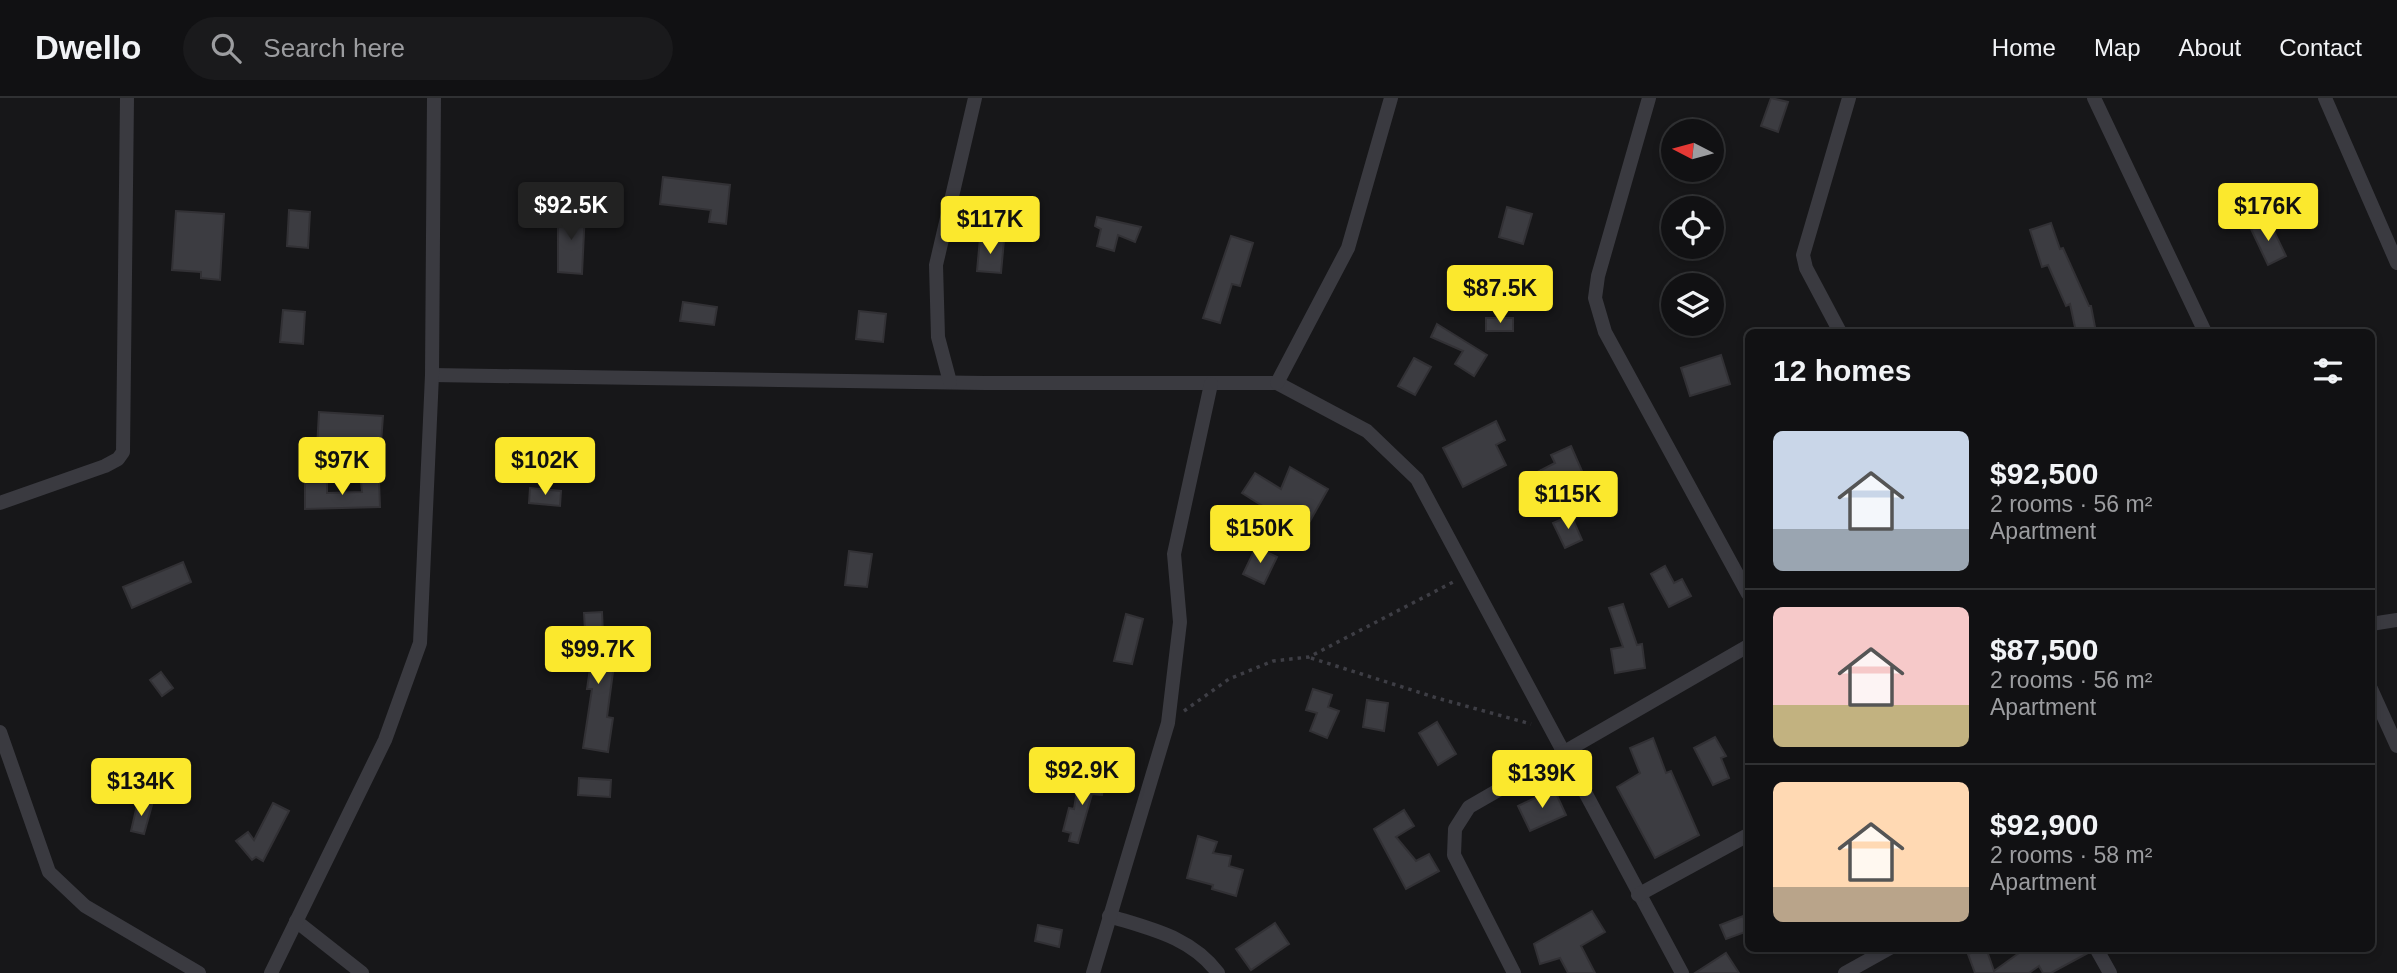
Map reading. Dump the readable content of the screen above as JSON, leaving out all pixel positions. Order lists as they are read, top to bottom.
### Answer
{
  "north": "left",
  "page": {
    "header": "Dwello",
    "search": "Search here",
    "nav": [
      "Home",
      "Map",
      "About",
      "Contact"
    ],
    "price": [
      "$92.5K",
      "$176K",
      "$117K",
      "$87.5K",
      "$97K",
      "$102K",
      "$115K",
      "$150K",
      "$99.7K",
      "$92.9K",
      "$139K",
      "$134K"
    ],
    "heading": "12 homes",
    "list": [
      {
        "name": "$92,500",
        "note": "2 rooms · 56 m² · Apartment"
      },
      {
        "name": "$87,500",
        "note": "2 rooms · 56 m² · Apartment"
      },
      {
        "name": "$92,900",
        "note": "2 rooms · 58 m² · Apartment"
      }
    ]
  }
}
